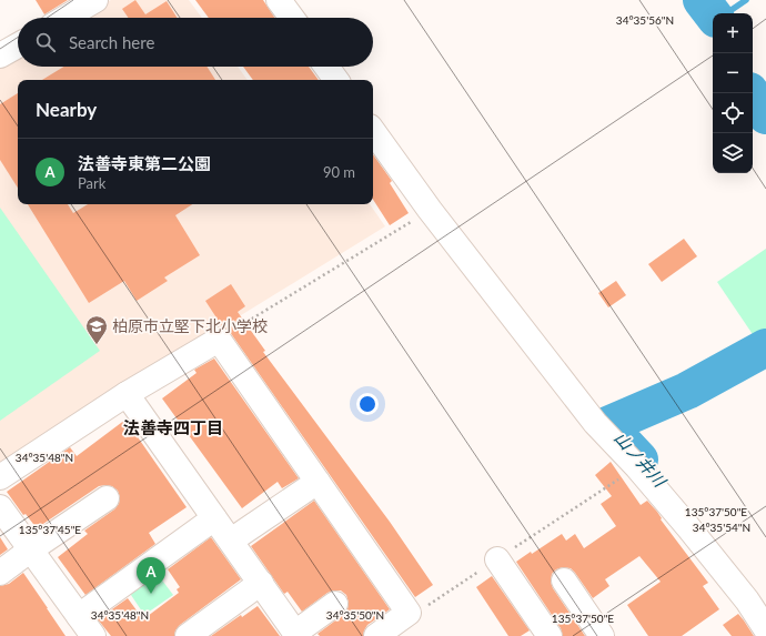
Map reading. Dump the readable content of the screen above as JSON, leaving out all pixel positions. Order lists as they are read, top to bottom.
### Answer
{
  "districts": ["法善寺四丁目"],
  "water": ["山ノ井川"],
  "places": {
    "school or university": ["柏原市立堅下北小学校"]
  },
  "page": {
    "map_buttons": ["+", "−"],
    "search": "Search here",
    "heading": "Nearby",
    "list": [
      {
        "mark": "A",
        "name": "法善寺東第二公園",
        "note": "Park",
        "value": "90 m"
      }
    ],
    "pins": "A"
  },
  "coordinates": [
    "34°35'56\"N",
    "34°35'48\"N",
    "135°37'50\"E",
    "34°35'54\"N",
    "135°37'45\"E",
    "34°35'50\"N"
  ]
}
